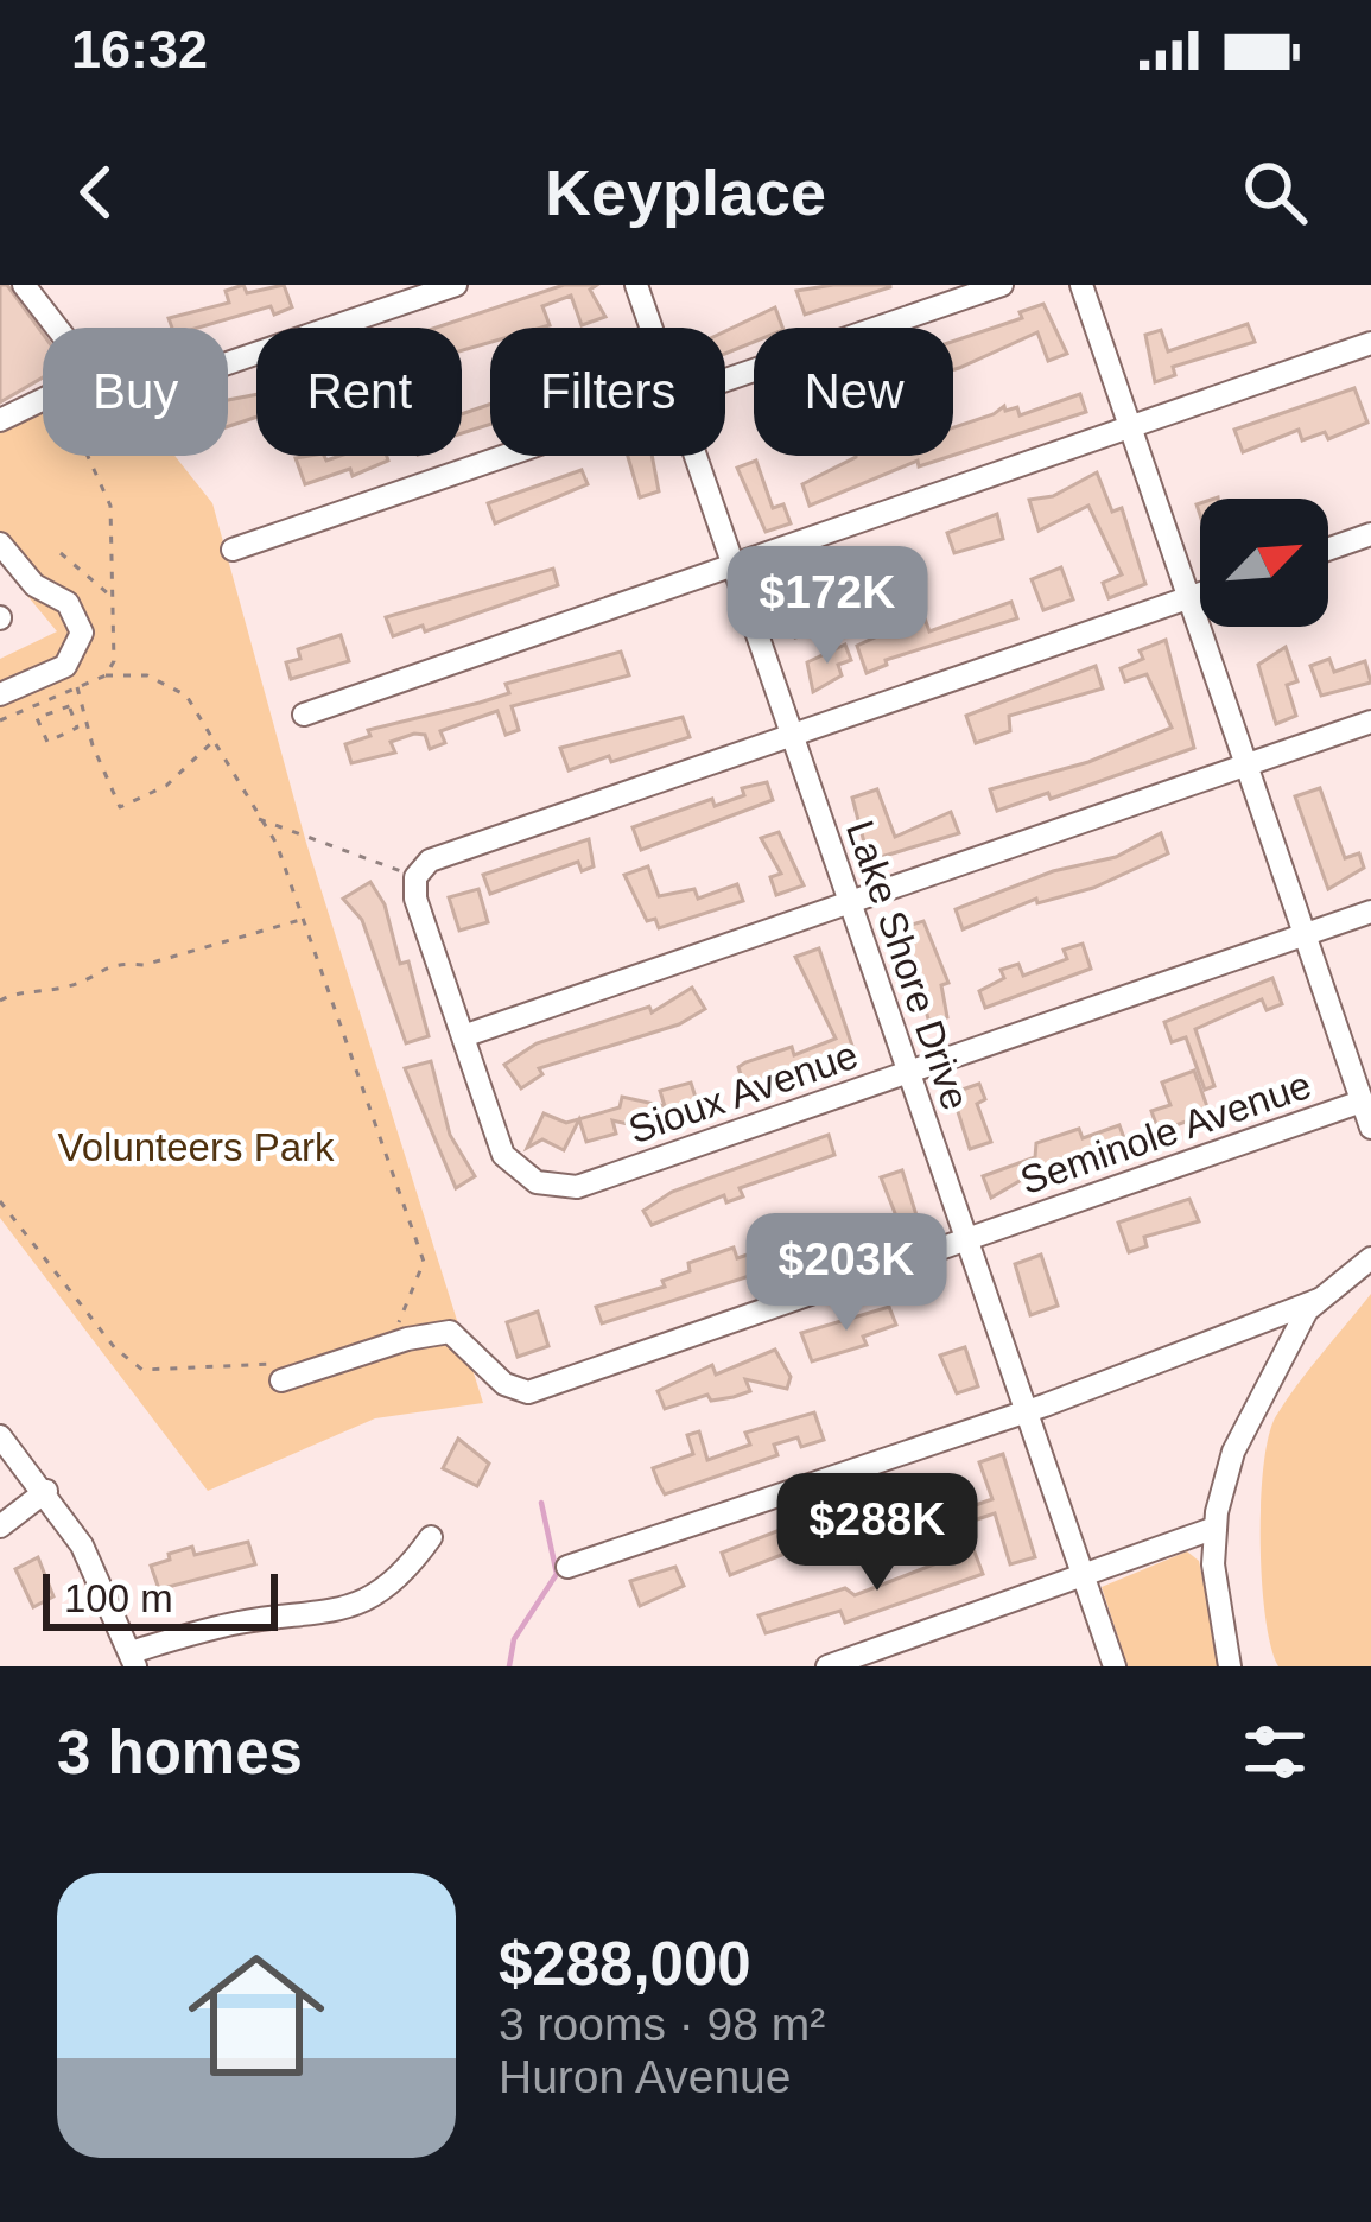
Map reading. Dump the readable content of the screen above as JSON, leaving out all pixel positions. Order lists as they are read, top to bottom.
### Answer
{
  "streets": {
    "street": ["Lake Shore Drive", "Sioux Avenue", "Seminole Avenue"]
  },
  "crossings": [
    ["Lake Shore Drive", "Sioux Avenue"],
    ["Lake Shore Drive", "Seminole Avenue"]
  ],
  "parks": ["Volunteers Park"],
  "scale_bar": "100 m",
  "north": "top right",
  "page": {
    "status": "16:32",
    "header": "Keyplace",
    "chip": [
      "Buy",
      "Rent",
      "Filters",
      "New"
    ],
    "price": ["$172K", "$203K", "$288K"],
    "scale": "100 m",
    "heading": "3 homes",
    "list": [
      {
        "name": "$288,000",
        "note": "3 rooms · 98 m² · Huron Avenue"
      }
    ]
  }
}
